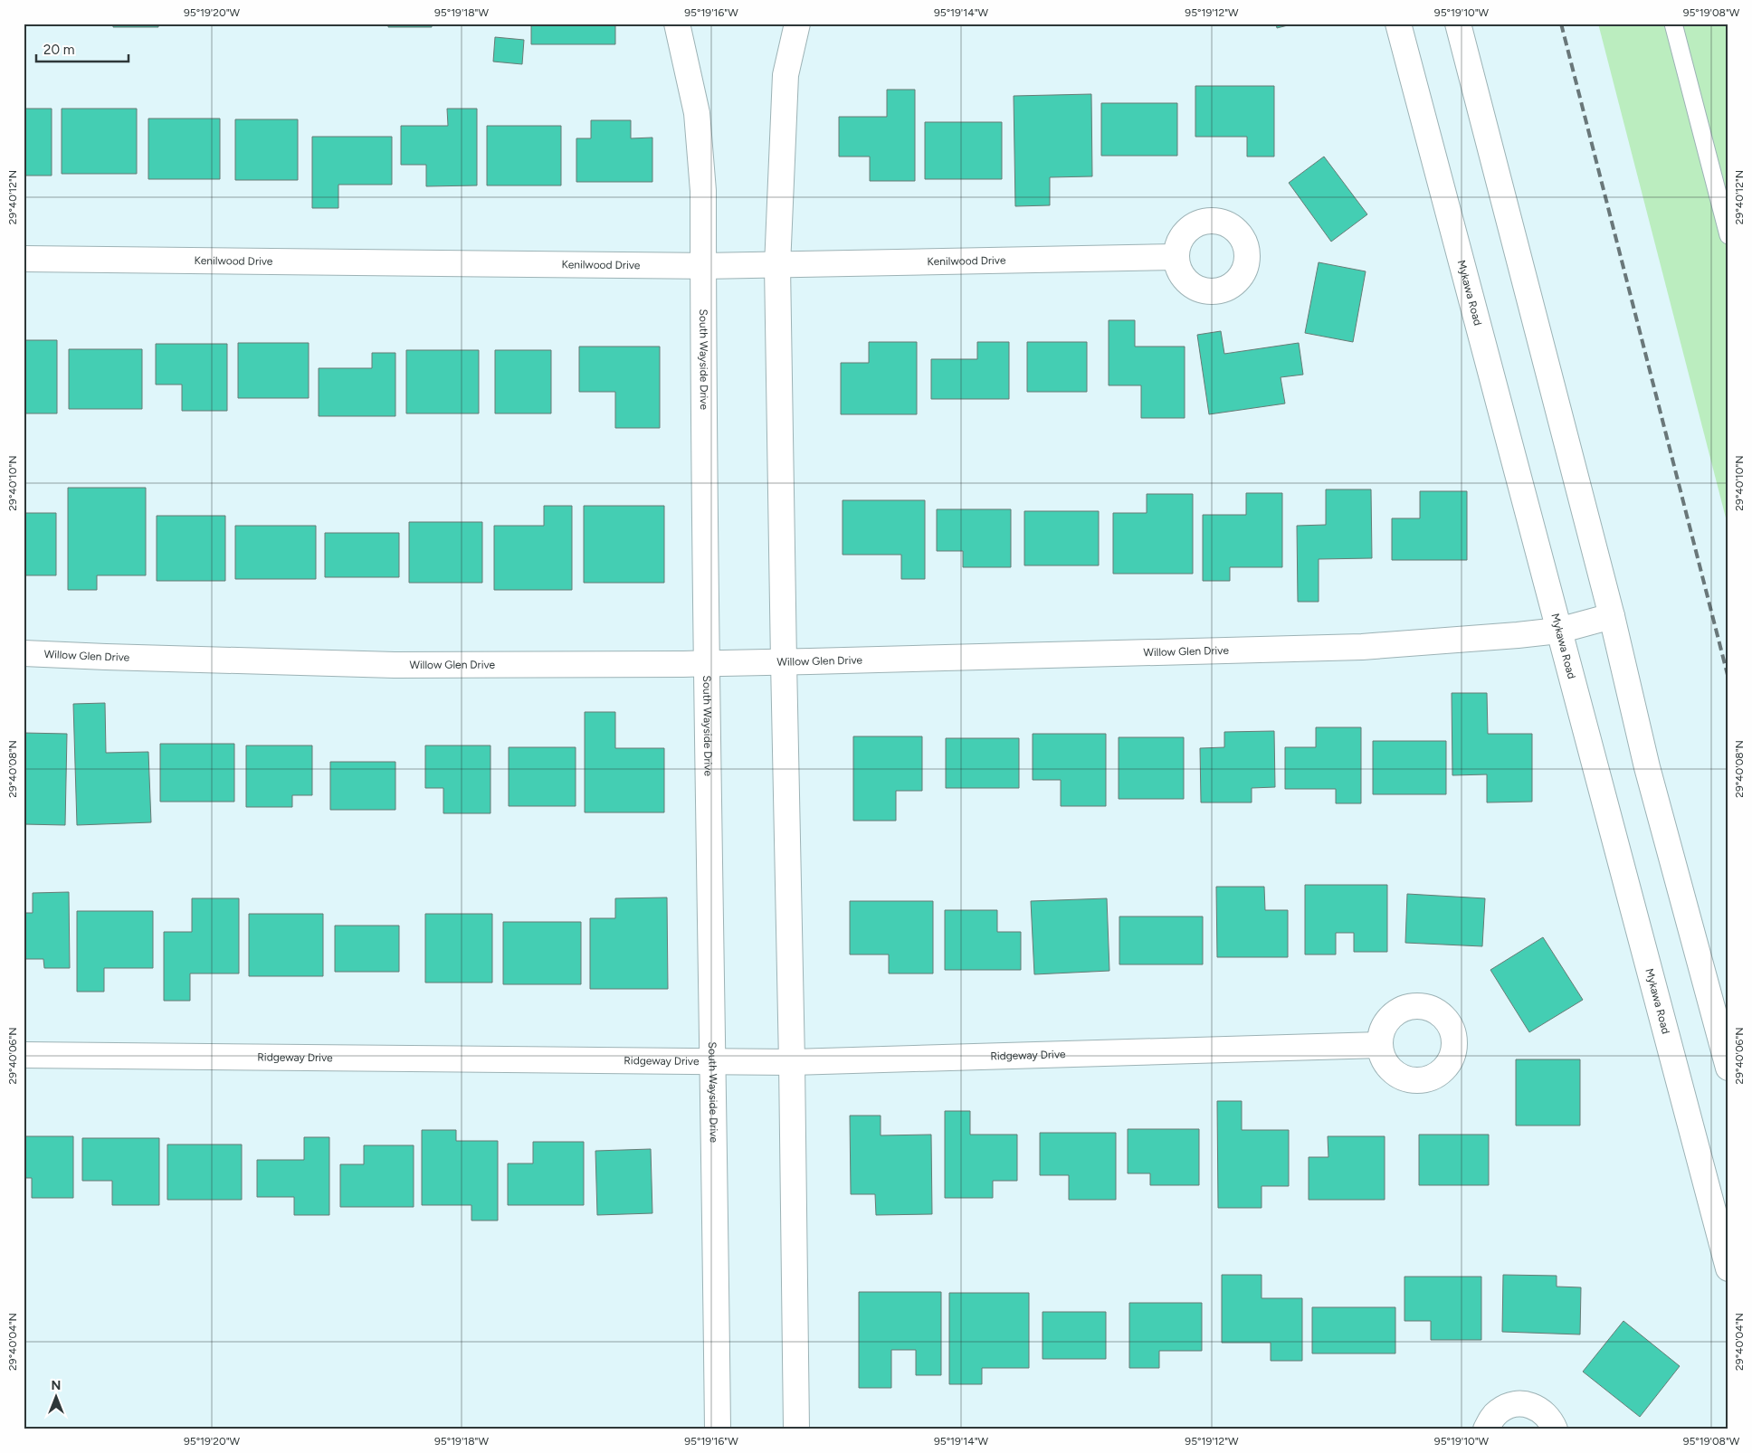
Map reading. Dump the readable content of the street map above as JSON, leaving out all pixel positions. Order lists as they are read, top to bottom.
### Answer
{
  "streets": {
    "street": [
      "Kenilwood Drive",
      "Mykawa Road",
      "South Wayside Drive",
      "Willow Glen Drive",
      "Ridgeway Drive"
    ]
  },
  "crossings": [
    ["Kenilwood Drive", "South Wayside Drive"],
    ["Mykawa Road", "Willow Glen Drive"],
    ["South Wayside Drive", "Willow Glen Drive"],
    ["South Wayside Drive", "Ridgeway Drive"]
  ],
  "scale_bar": "20 m",
  "north": "top",
  "coordinates": [
    "95°19'20\"W",
    "95°19'18\"W",
    "95°19'16\"W",
    "95°19'14\"W",
    "95°19'12\"W",
    "95°19'10\"W",
    "95°19'08\"W",
    "29°40'12\"N",
    "29°40'10\"N",
    "29°40'08\"N",
    "29°40'06\"N",
    "29°40'04\"N"
  ]
}
